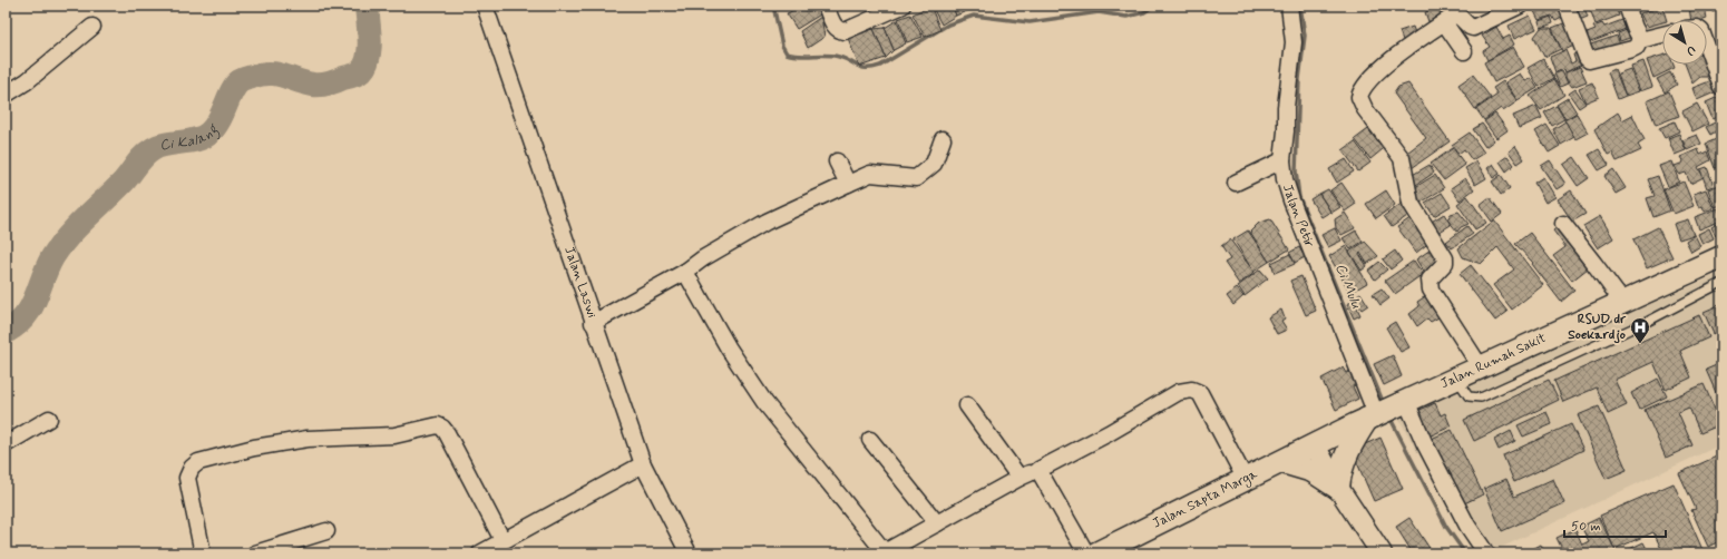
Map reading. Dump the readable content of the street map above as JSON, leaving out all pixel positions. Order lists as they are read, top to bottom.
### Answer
{
  "streets": {
    "main road": ["Jalan Rumah Sakit", "Jalan Sapta Marga"],
    "street": ["Jalan Petir", "Jalan Laswi"]
  },
  "crossings": [
    ["Jalan Petir", "Jalan Rumah Sakit"],
    ["Jalan Rumah Sakit", "Jalan Sapta Marga"]
  ],
  "water": ["Ci Kalang", "Ci Mulu"],
  "places": {
    "hospital": ["RSUD dr Soekardjo"]
  },
  "scale_bar": "50 m",
  "north": "bottom right"
}
